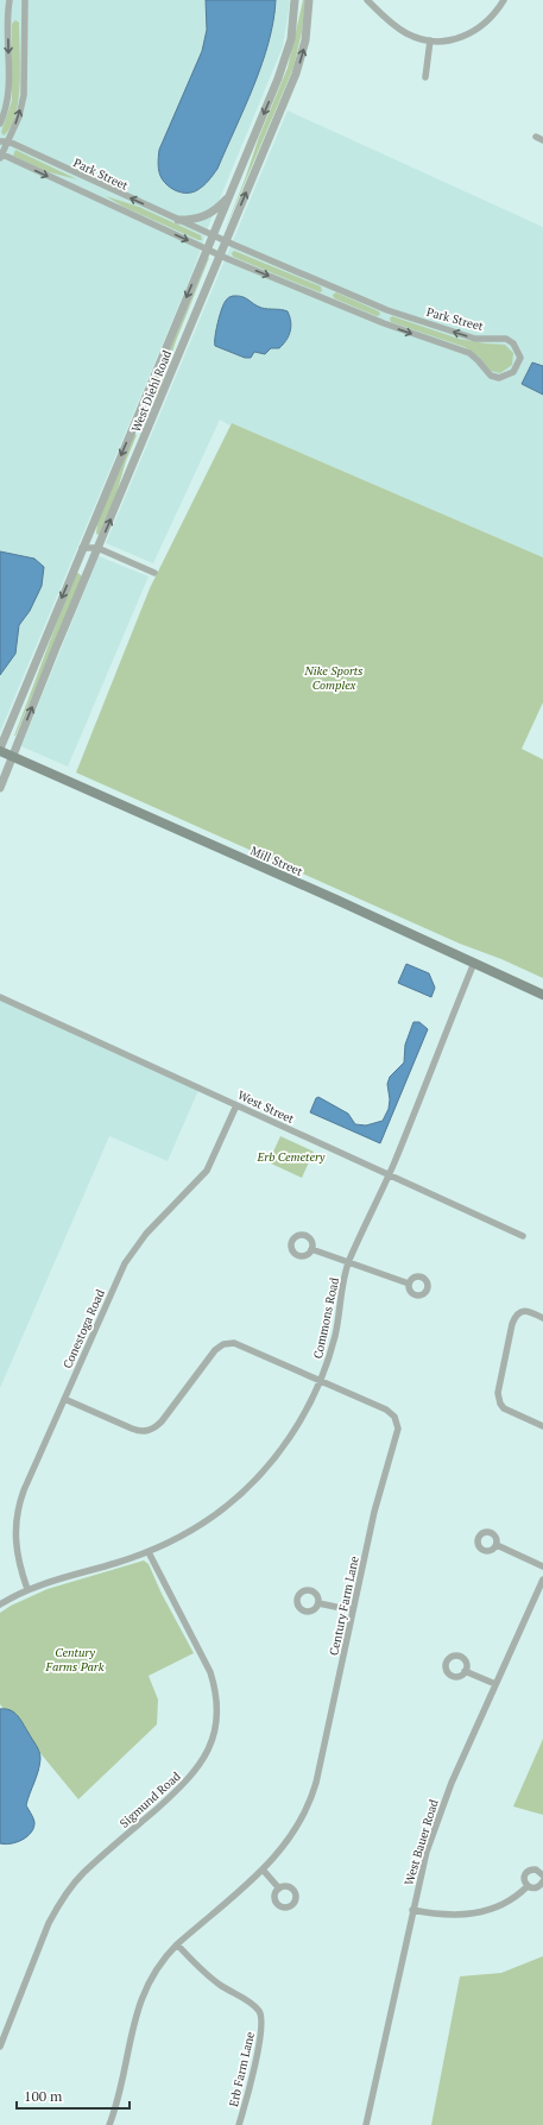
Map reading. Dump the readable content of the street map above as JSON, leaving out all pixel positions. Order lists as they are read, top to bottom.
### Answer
{
  "streets": {
    "main road": ["Mill Street"],
    "street": [
      "Park Street",
      "West Diehl Road",
      "West Street",
      "Commons Road",
      "Conestoga Road",
      "Century Farm Lane",
      "Sigmund Road",
      "West Bauer Road",
      "Erb Farm Lane"
    ]
  },
  "crossings": [
    ["Park Street", "West Diehl Road"],
    ["West Diehl Road", "Mill Street"],
    ["Mill Street", "Commons Road"],
    ["West Street", "Commons Road"],
    ["West Street", "Conestoga Road"],
    ["Commons Road", "Conestoga Road"],
    ["Commons Road", "Century Farm Lane"],
    ["Commons Road", "Sigmund Road"],
    ["Conestoga Road", "Century Farm Lane"],
    ["Century Farm Lane", "Erb Farm Lane"]
  ],
  "parks": ["Nike Sports Complex", "Erb Cemetery", "Century Farms Park"],
  "scale_bar": "100 m"
}
